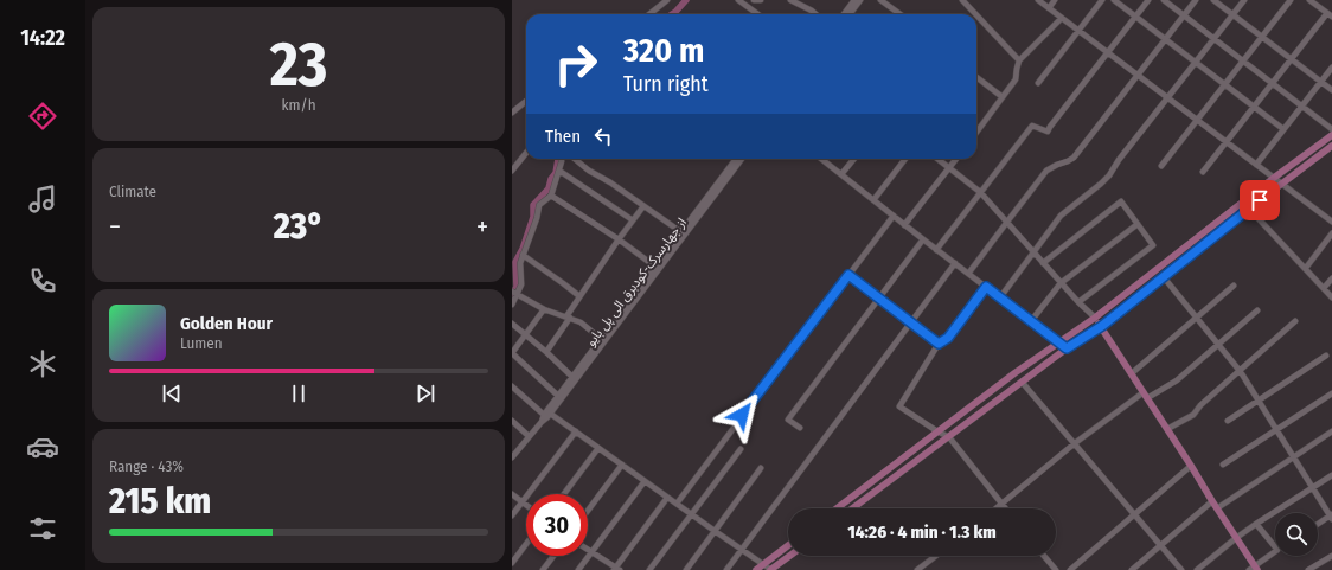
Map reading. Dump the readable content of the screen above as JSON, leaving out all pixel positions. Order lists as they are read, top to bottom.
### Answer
{
  "streets": {
    "street": ["از جهارسرک-کودبرق الی پل بایو"]
  },
  "page": {
    "tabs": "14:22",
    "tile": [
      ["23", "km/h"],
      "Climate",
      ["Range · 43%", "215 km"]
    ],
    "turn": ["320 m", "Turn right"],
    "then": "Then",
    "heat": ["−", "23°", "+"],
    "song": ["Golden Hour", "Lumen"],
    "limit": "30",
    "trip": "14:26 · 4 min · 1.3 km"
  }
}
